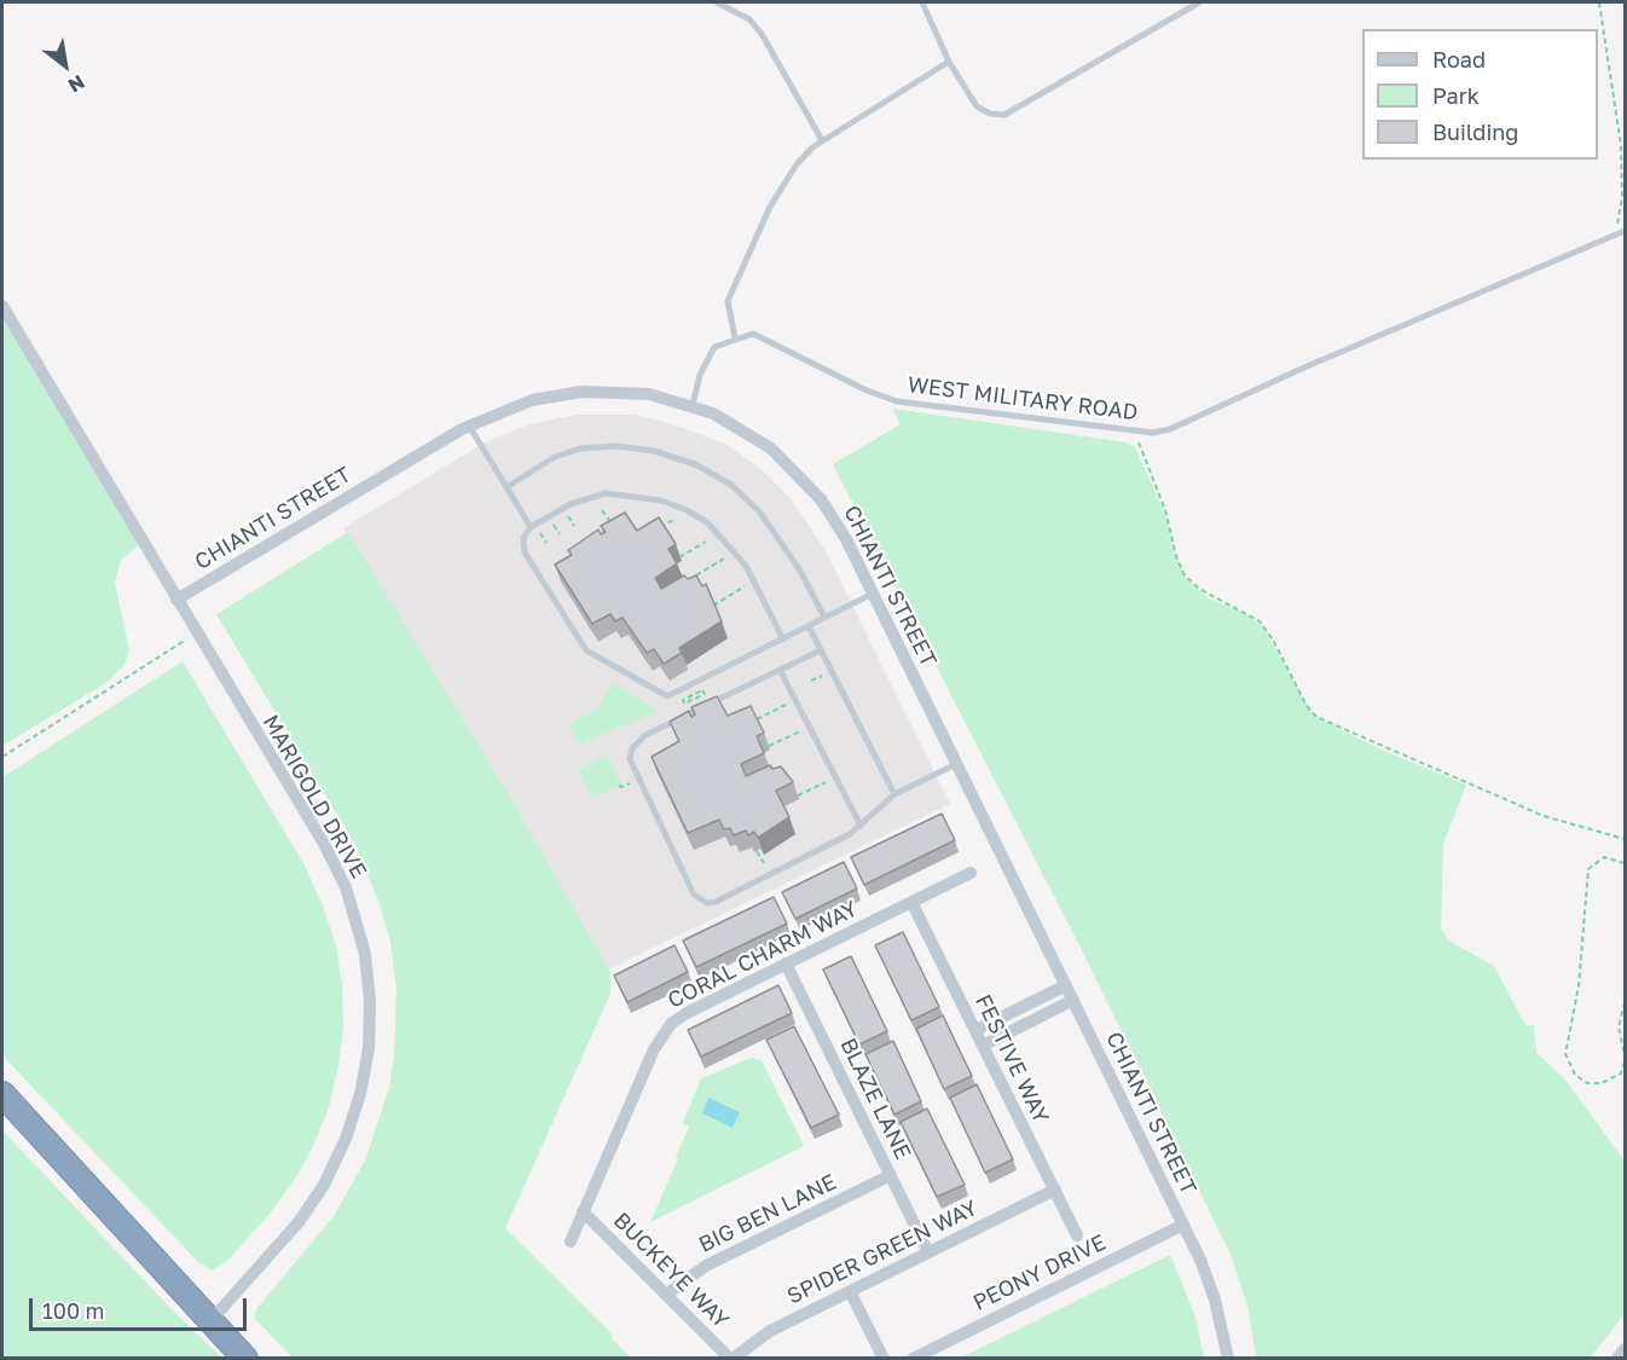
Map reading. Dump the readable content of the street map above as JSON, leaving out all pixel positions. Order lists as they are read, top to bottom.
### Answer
{
  "streets": {
    "street": [
      "CHIANTI STREET",
      "MARIGOLD DRIVE",
      "CORAL CHARM WAY",
      "FESTIVE WAY",
      "BLAZE LANE",
      "BIG BEN LANE",
      "SPIDER GREEN WAY",
      "BUCKEYE WAY",
      "PEONY DRIVE"
    ],
    "lane": ["WEST MILITARY ROAD"]
  },
  "crossings": [
    ["CHIANTI STREET", "MARIGOLD DRIVE"],
    ["CHIANTI STREET", "PEONY DRIVE"],
    ["CORAL CHARM WAY", "FESTIVE WAY"],
    ["CORAL CHARM WAY", "BLAZE LANE"],
    ["CORAL CHARM WAY", "BUCKEYE WAY"],
    ["FESTIVE WAY", "SPIDER GREEN WAY"],
    ["BLAZE LANE", "BIG BEN LANE"],
    ["BLAZE LANE", "SPIDER GREEN WAY"],
    ["BIG BEN LANE", "BUCKEYE WAY"],
    ["SPIDER GREEN WAY", "BUCKEYE WAY"]
  ],
  "legend": ["Road", "Park", "Building"],
  "scale_bar": "100 m",
  "north": "bottom right"
}
